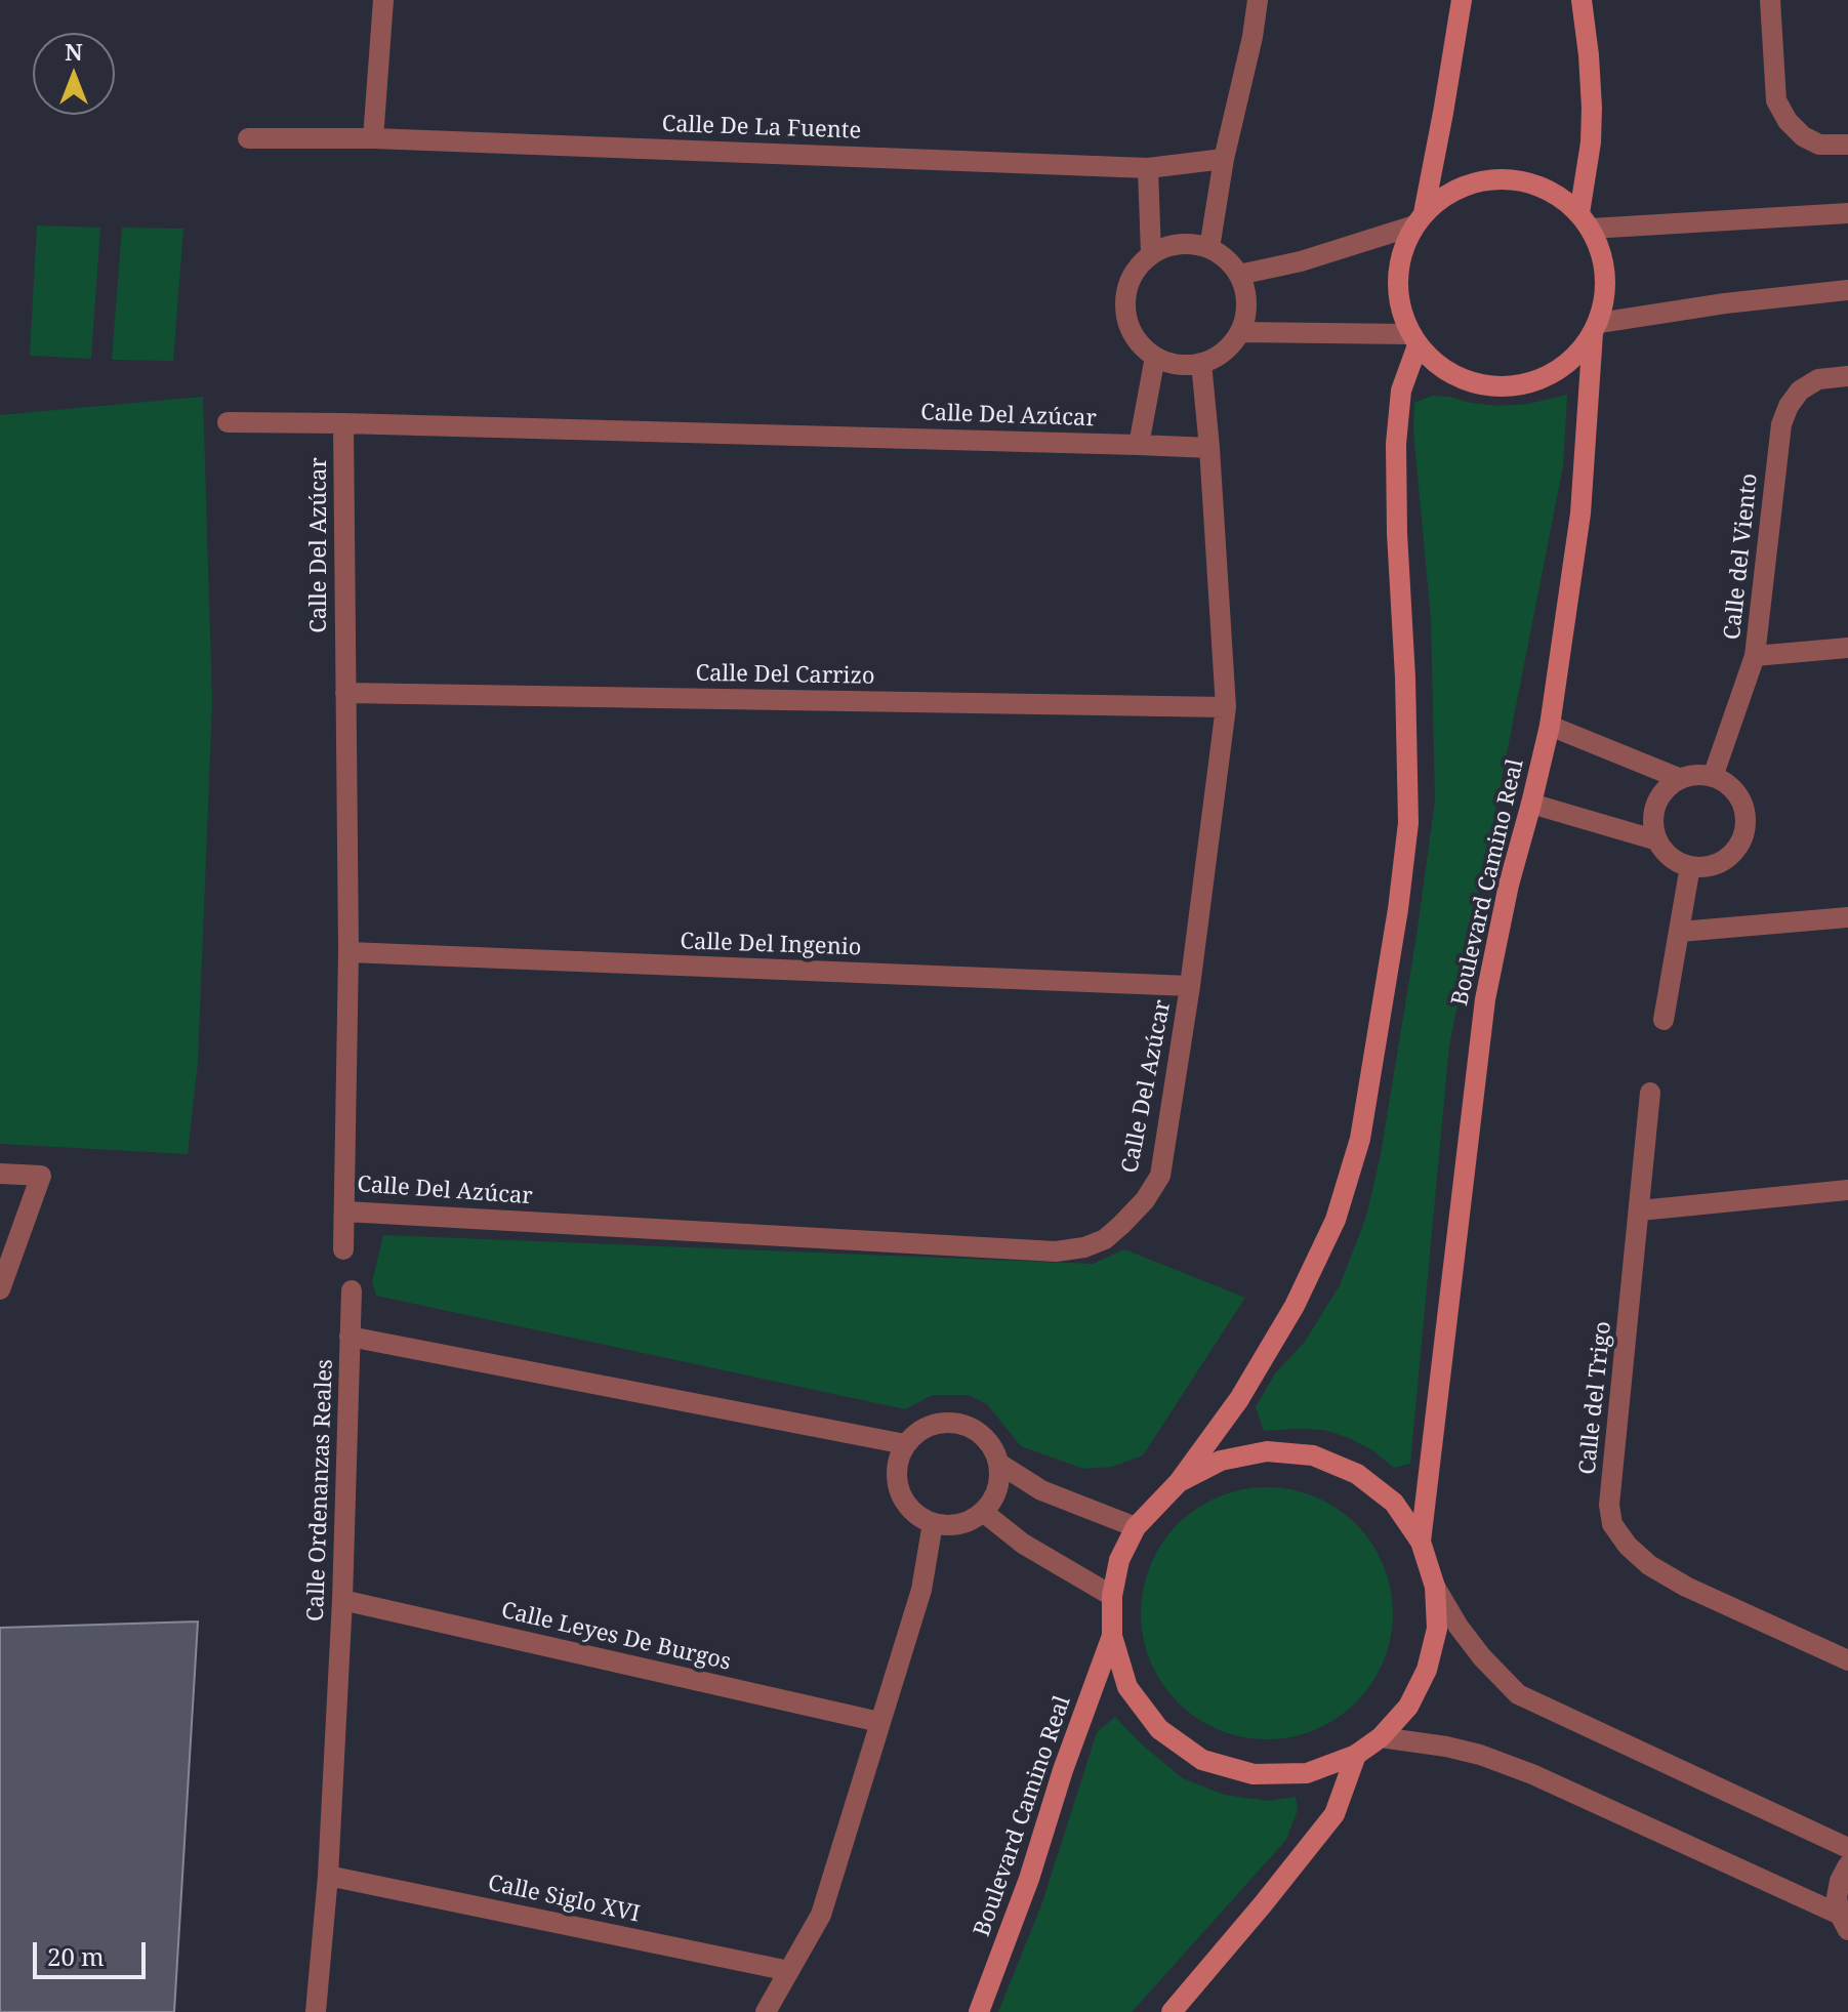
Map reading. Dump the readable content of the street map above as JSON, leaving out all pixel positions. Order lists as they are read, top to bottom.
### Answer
{
  "streets": {
    "street": [
      "Calle De La Fuente",
      "Calle Del Azúcar",
      "Calle del Viento",
      "Calle Del Carrizo",
      "Boulevard Camino Real",
      "Calle Del Ingenio",
      "Calle del Trigo",
      "Calle Ordenanzas Reales",
      "Calle Leyes De Burgos",
      "Calle Siglo XVI"
    ]
  },
  "crossings": [
    ["Calle Del Azúcar", "Calle Del Carrizo"],
    ["Calle Del Azúcar", "Calle Del Ingenio"],
    ["Calle Ordenanzas Reales", "Calle Leyes De Burgos"],
    ["Calle Ordenanzas Reales", "Calle Siglo XVI"]
  ],
  "scale_bar": "20 m",
  "north": "top"
}
